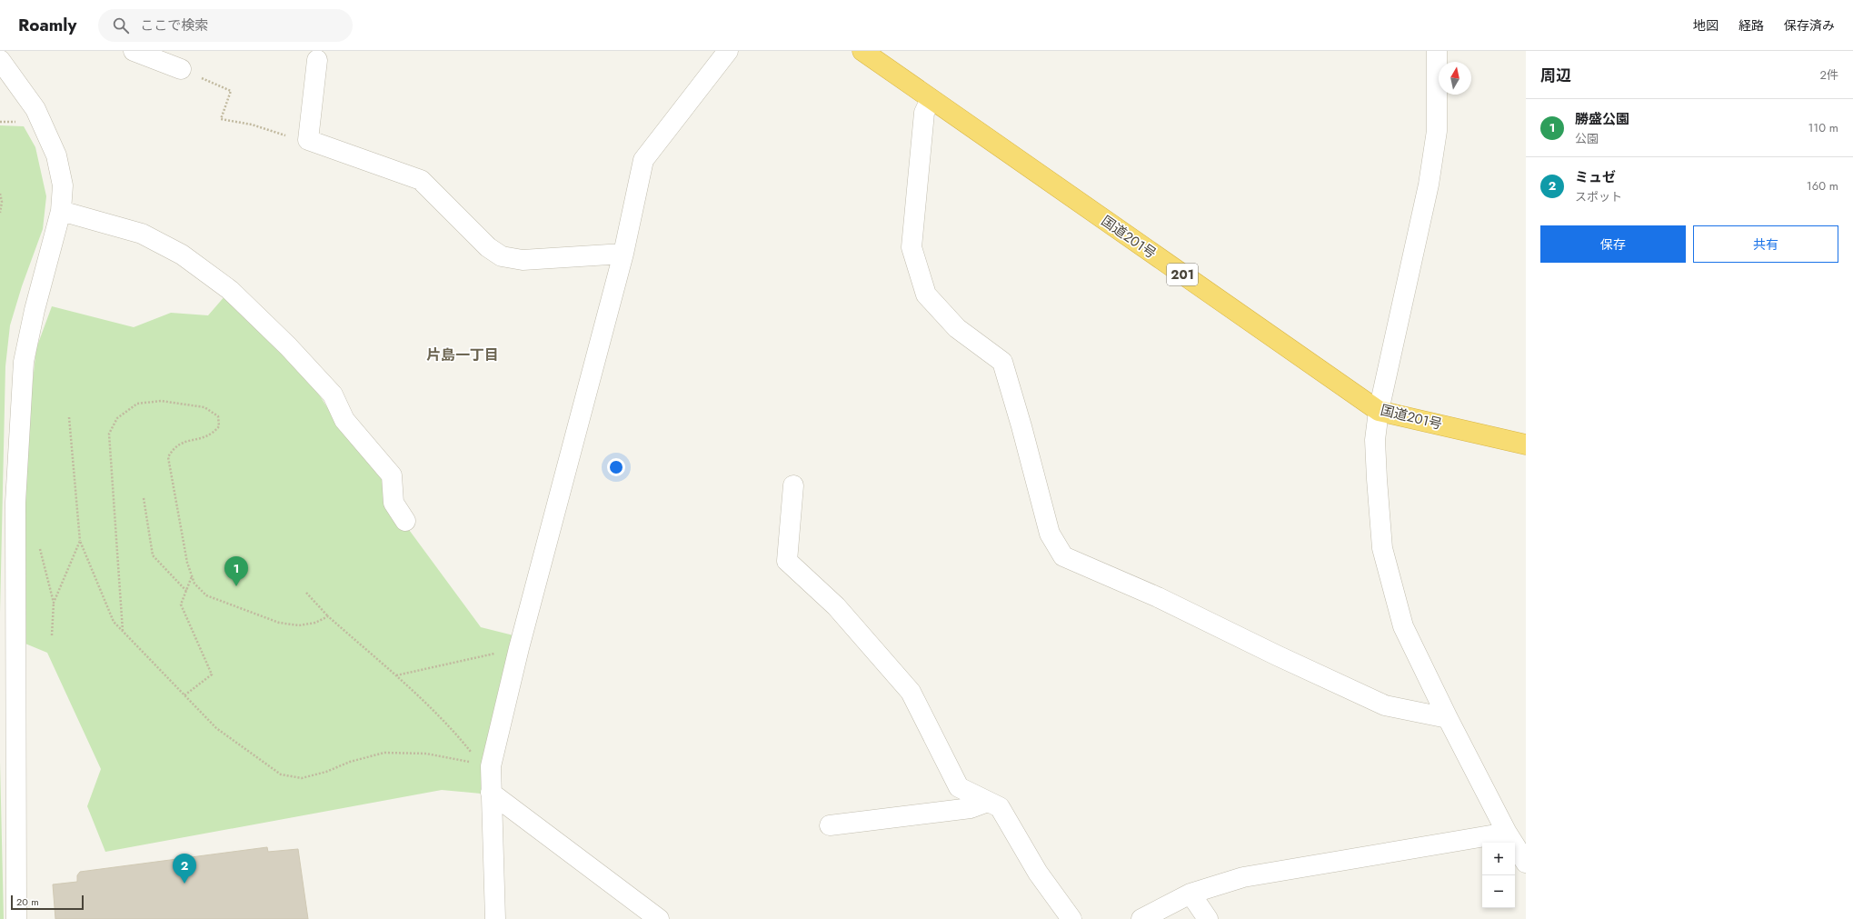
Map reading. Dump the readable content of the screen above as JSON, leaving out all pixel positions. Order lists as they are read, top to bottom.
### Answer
{
  "streets": {
    "highway": ["国道201号", "201"]
  },
  "districts": ["片島一丁目"],
  "scale_bar": "20 m",
  "north": "top",
  "page": {
    "header": "Roamly",
    "search": "ここで検索",
    "nav": ["地図", "経路", "保存済み"],
    "heading": ["周辺", "2件"],
    "list": [
      {
        "mark": "1",
        "name": "勝盛公園",
        "note": "公園",
        "value": "110 m"
      },
      {
        "mark": "2",
        "name": "ミュゼ",
        "note": "スポット",
        "value": "160 m"
      }
    ],
    "buttons": ["保存", "共有"],
    "pins": ["1", "2"],
    "map_buttons": ["+", "−"],
    "scale": "20 m"
  }
}
